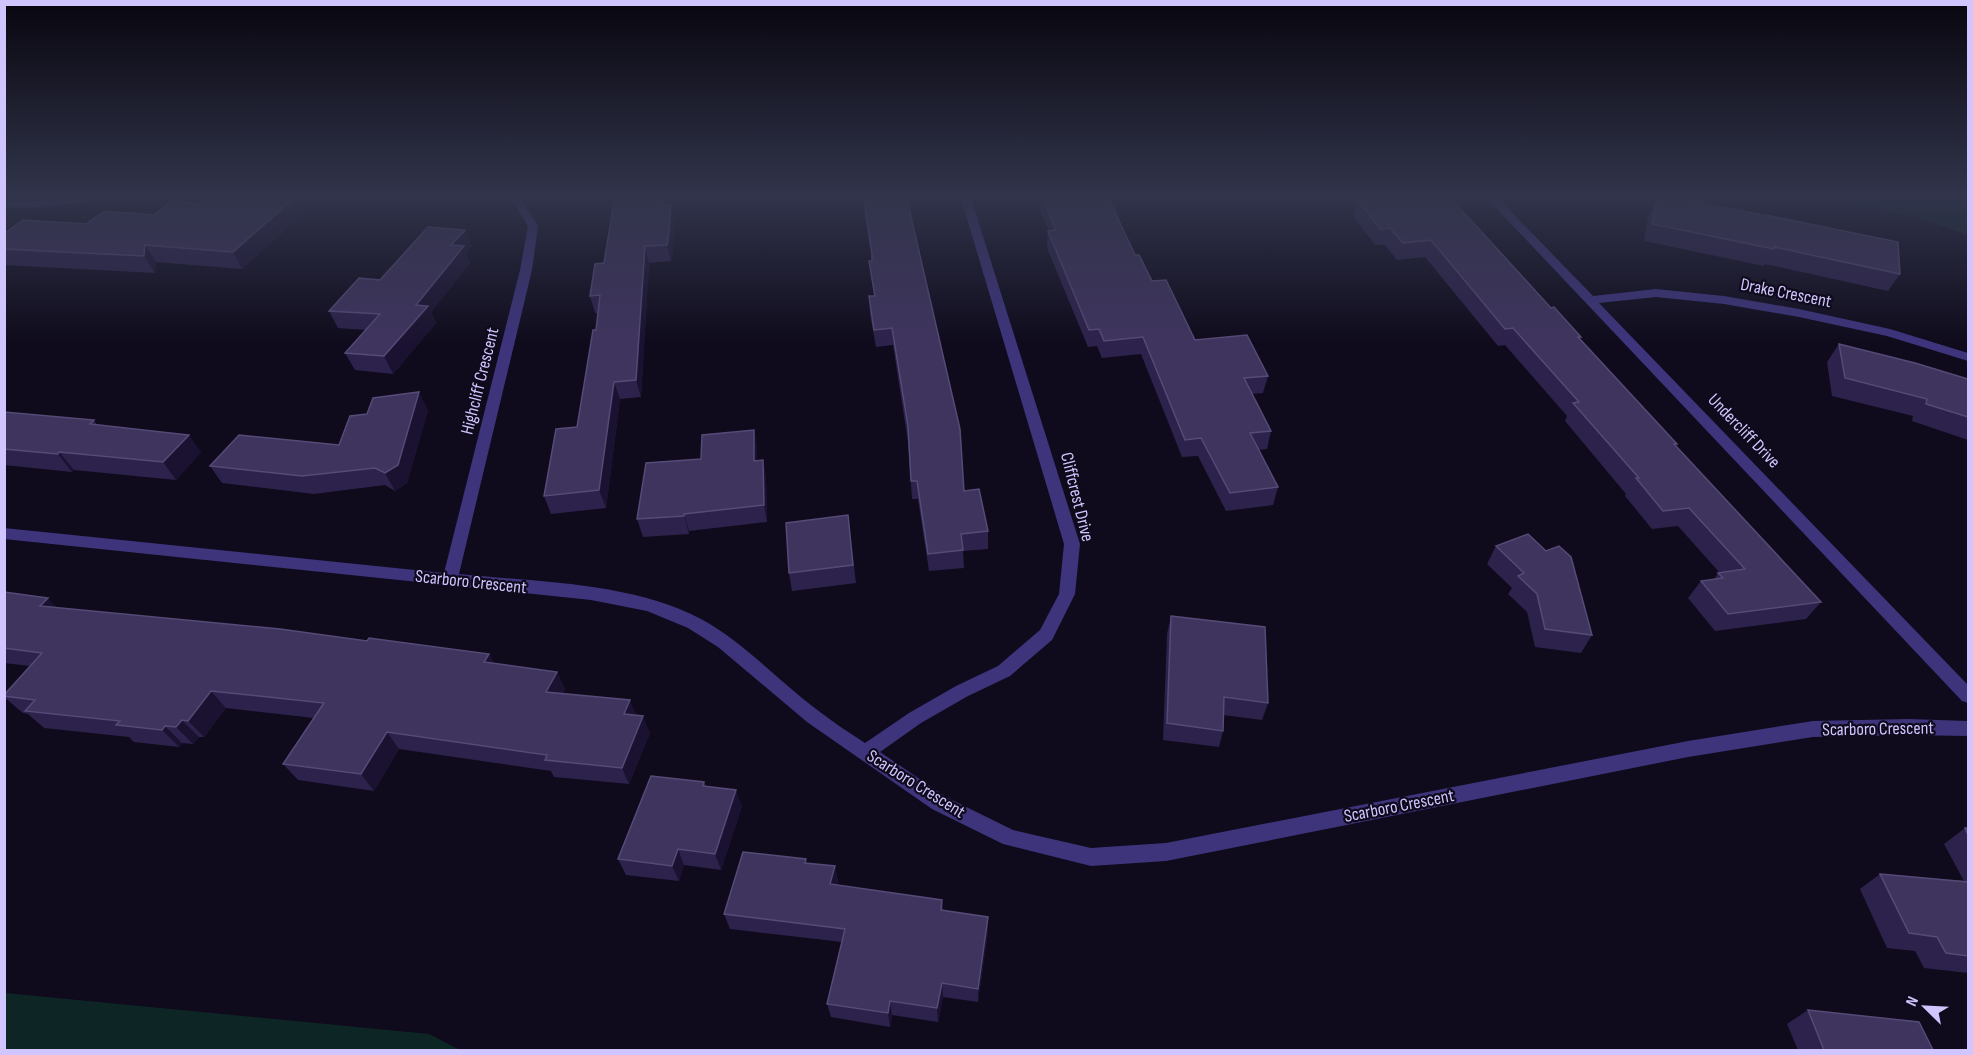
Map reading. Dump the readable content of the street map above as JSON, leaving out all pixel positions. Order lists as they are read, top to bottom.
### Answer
{
  "streets": {
    "street": [
      "Drake Crescent",
      "Highcliff Crescent",
      "Undercliff Drive",
      "Cliffcrest Drive",
      "Scarboro Crescent"
    ]
  },
  "crossings": [
    ["Drake Crescent", "Undercliff Drive"],
    ["Highcliff Crescent", "Scarboro Crescent"],
    ["Cliffcrest Drive", "Scarboro Crescent"]
  ],
  "north": "top left"
}
